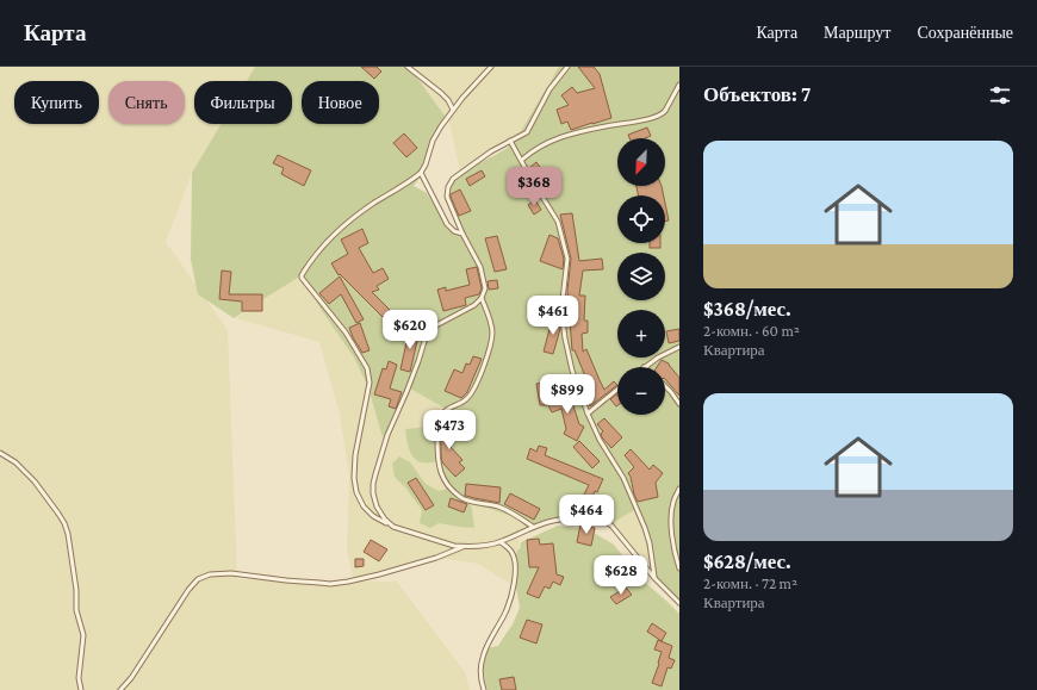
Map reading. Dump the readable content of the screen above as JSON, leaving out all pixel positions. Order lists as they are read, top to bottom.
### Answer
{
  "north": "bottom left",
  "page": {
    "header": "Карта",
    "nav": ["Карта", "Маршрут", "Сохранённые"],
    "heading": "Объектов: 7",
    "chip": [
      "Купить",
      "Снять",
      "Фильтры",
      "Новое"
    ],
    "list": [
      {
        "name": "$368/мес.",
        "note": "2-комн. · 60 m² · Квартира"
      },
      {
        "name": "$628/мес.",
        "note": "2-комн. · 72 m² · Квартира"
      }
    ],
    "map_buttons": ["+", "−"],
    "price": [
      "$368",
      "$461",
      "$620",
      "$899",
      "$473",
      "$464",
      "$628"
    ]
  }
}
